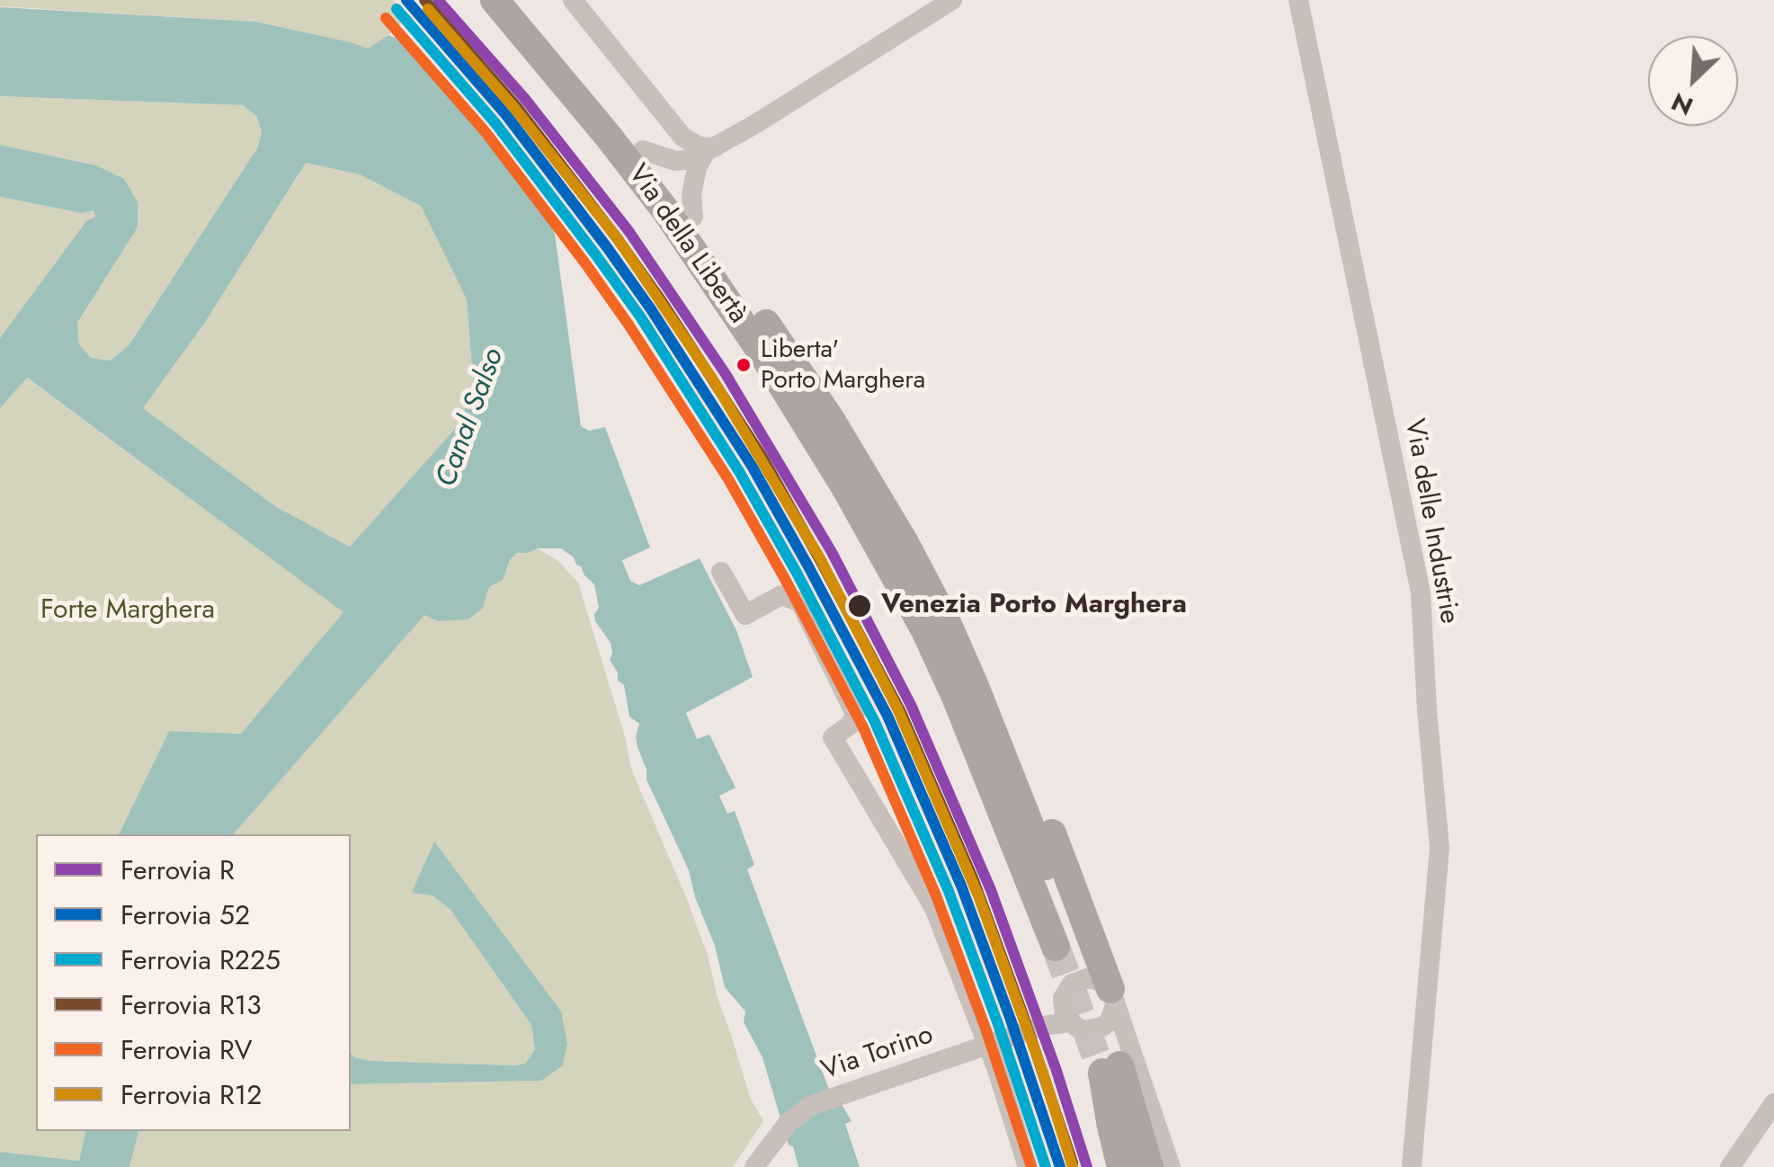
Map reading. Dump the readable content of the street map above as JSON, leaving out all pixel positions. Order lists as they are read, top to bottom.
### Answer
{
  "streets": {
    "highway": ["Via della Libertà"],
    "street": ["Via delle Industrie", "Via Torino"]
  },
  "water": ["Canal Salso"],
  "parks": ["Forte Marghera"],
  "places": ["Liberta' Porto Marghera", "Venezia Porto Marghera"],
  "lines": [
    "rail line R",
    "rail line 52",
    "rail line R13",
    "rail line R225",
    "rail line R12",
    "rail line RV"
  ],
  "legend": [
    "Ferrovia R",
    "Ferrovia 52",
    "Ferrovia R225",
    "Ferrovia R13",
    "Ferrovia RV",
    "Ferrovia R12"
  ],
  "north": "bottom left"
}
